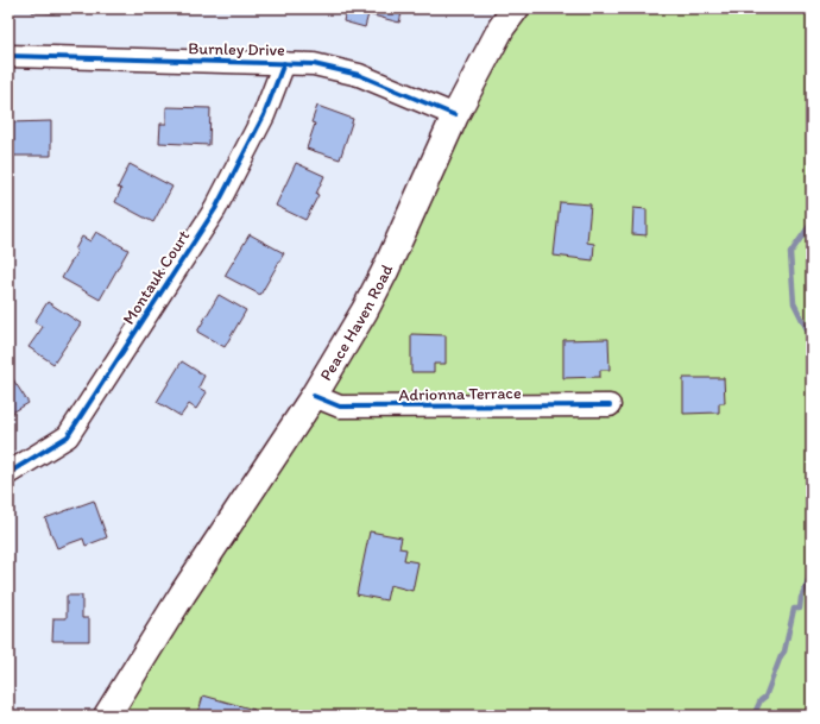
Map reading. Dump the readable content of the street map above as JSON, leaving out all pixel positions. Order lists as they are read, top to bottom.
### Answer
{
  "streets": {
    "main road": ["Peace Haven Road"],
    "street": ["Burnley Drive", "Montauk Court", "Adrionna Terrace"]
  },
  "crossings": [
    ["Burnley Drive", "Montauk Court"],
    ["Burnley Drive", "Peace Haven Road"],
    ["Peace Haven Road", "Adrionna Terrace"]
  ]
}
